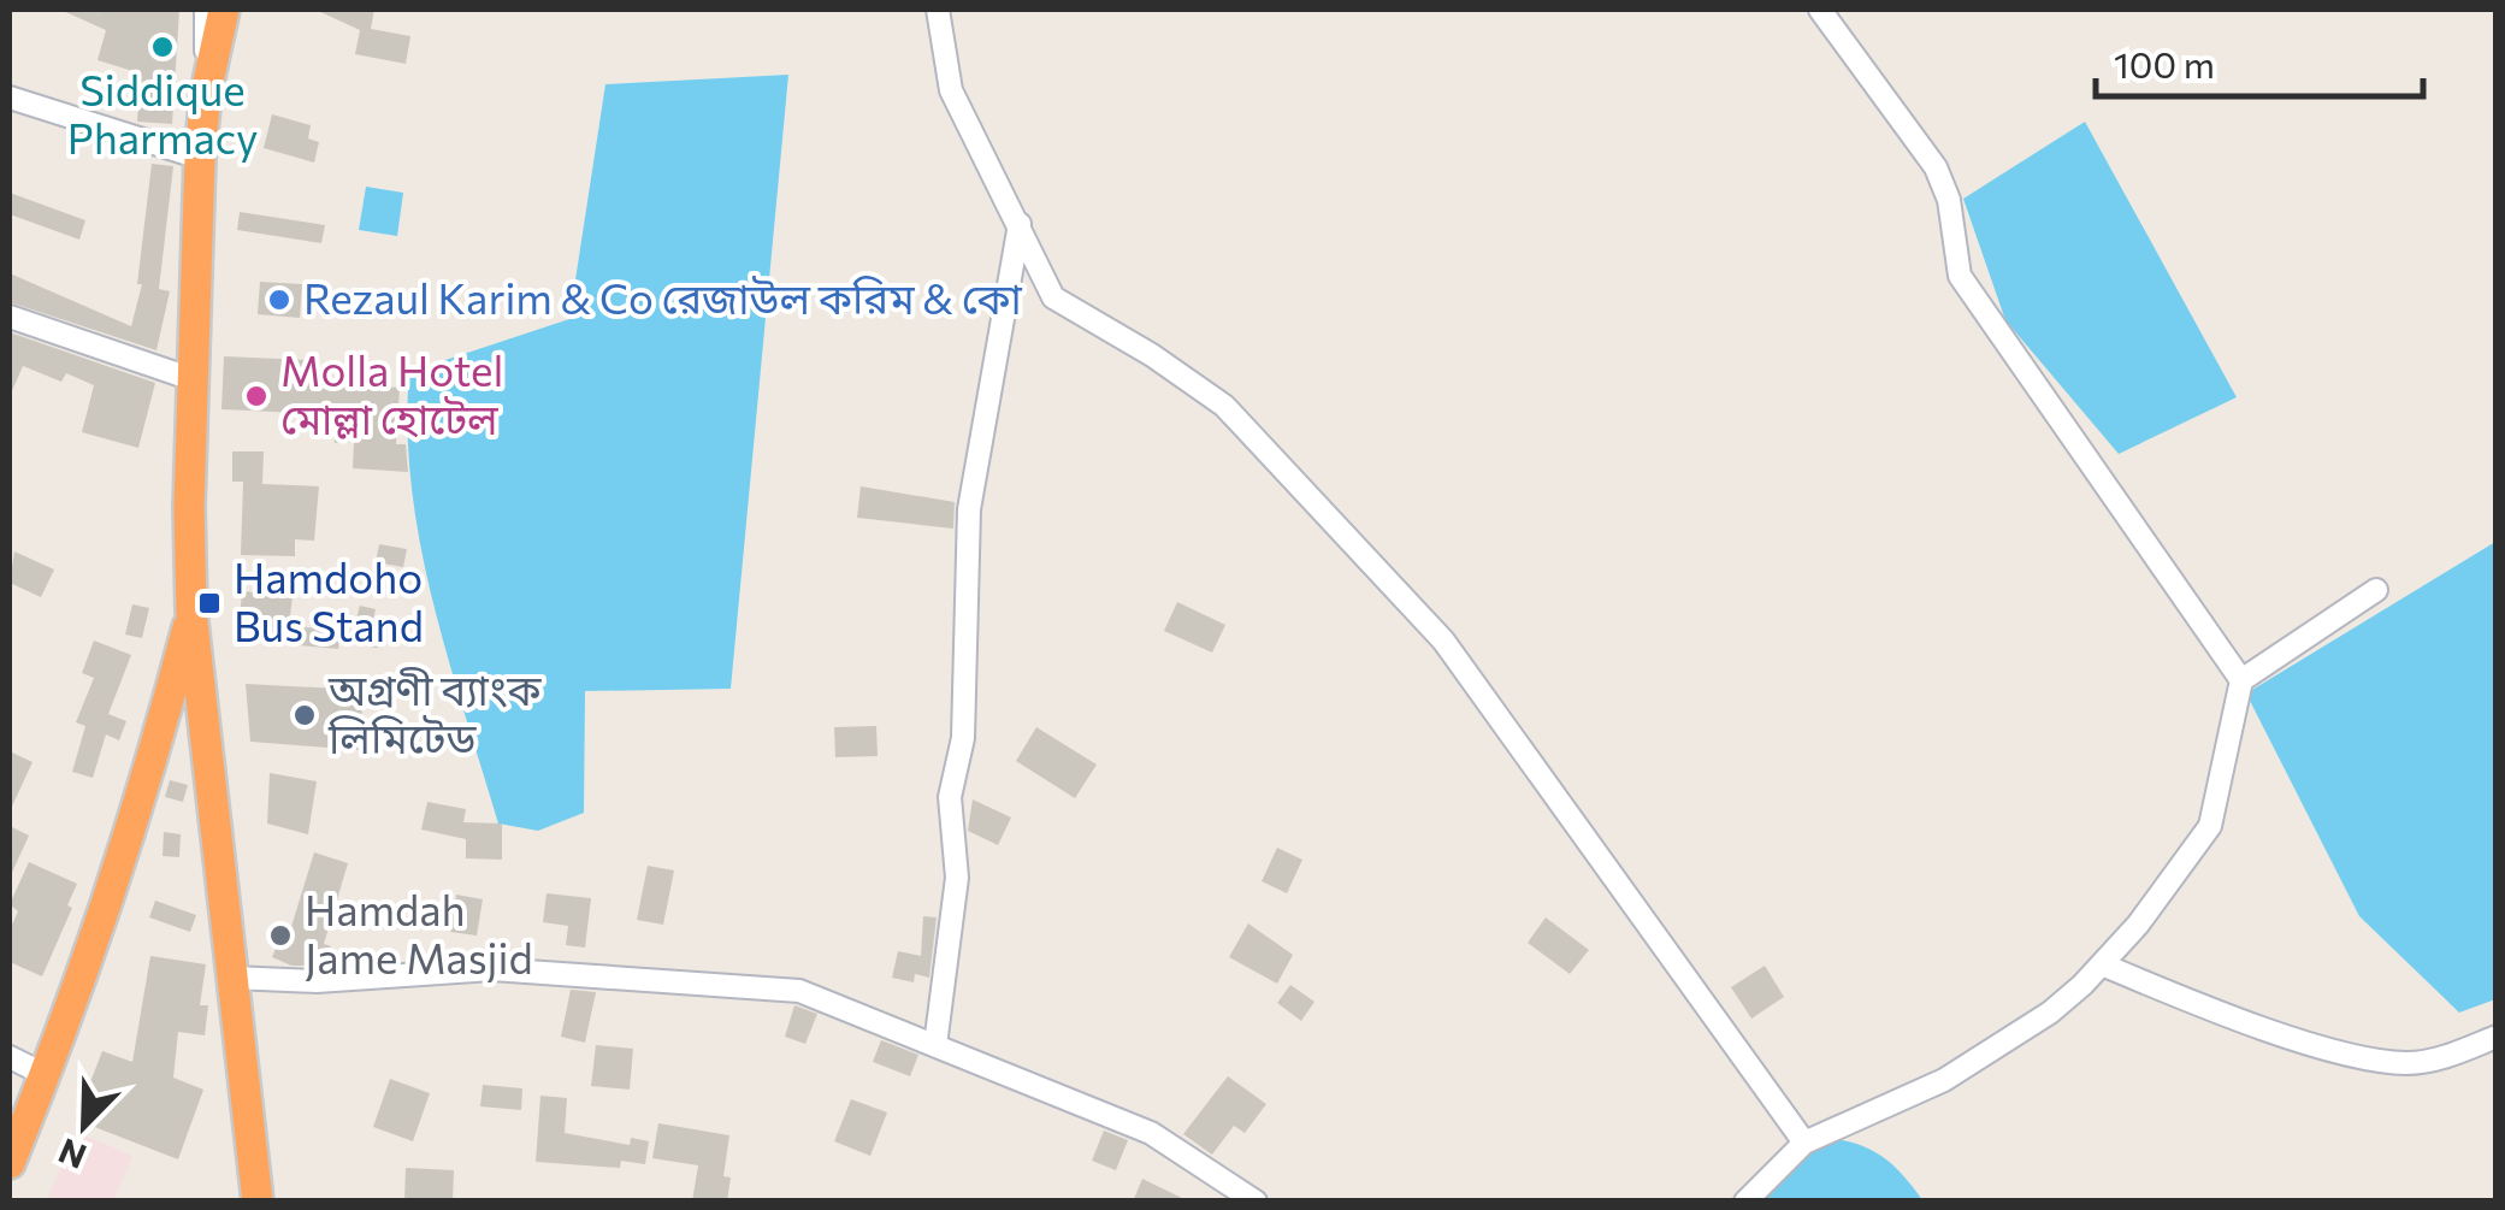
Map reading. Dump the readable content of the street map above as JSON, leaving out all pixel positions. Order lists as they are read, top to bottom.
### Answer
{
  "places": {
    "other": [
      "Siddique Pharmacy",
      "Rezaul Karim & Co রেজাউল করিম & কো",
      "Molla Hotel মোল্লা হোটেল",
      "অগ্রণী ব্যাংক লিমিটেড",
      "Hamdah Jame Masjid"
    ],
    "transit": ["Hamdoho Bus Stand"]
  },
  "scale_bar": "100 m",
  "north": "bottom left"
}
